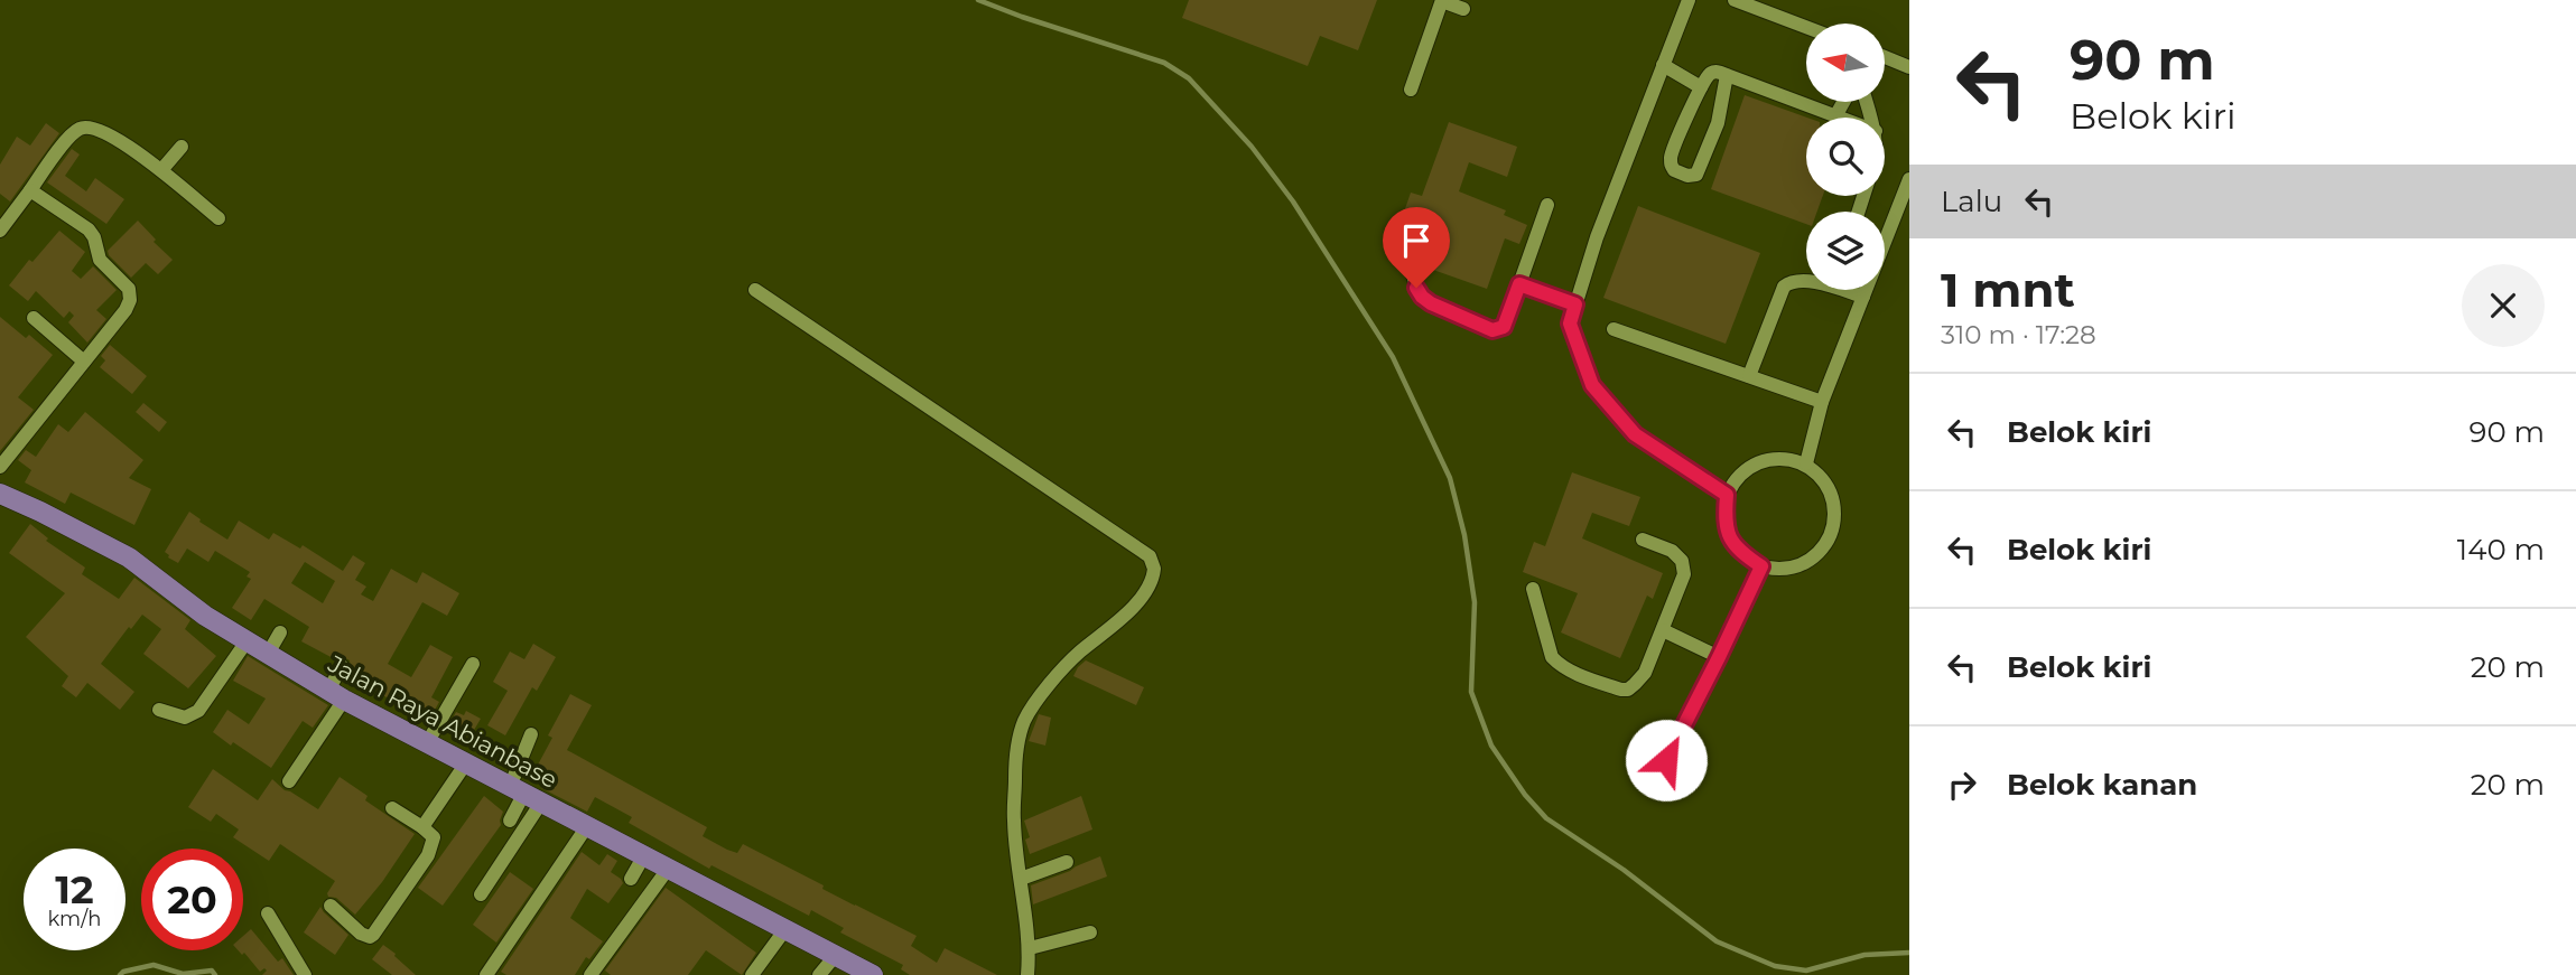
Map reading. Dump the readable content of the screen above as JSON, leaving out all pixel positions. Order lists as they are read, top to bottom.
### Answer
{
  "streets": {
    "main road": ["Jalan Raya Abianbase"]
  },
  "north": "left",
  "page": {
    "turn": ["90 m", "Belok kiri"],
    "then": "Lalu",
    "heading": ["1 mnt", "310 m · 17:28"],
    "list": [
      {
        "name": "Belok kiri",
        "value": "90 m"
      },
      {
        "name": "Belok kiri",
        "value": "140 m"
      },
      {
        "name": "Belok kiri",
        "value": "20 m"
      },
      {
        "name": "Belok kanan",
        "value": "20 m"
      }
    ],
    "speed": "12 km/h",
    "limit": "20"
  }
}
